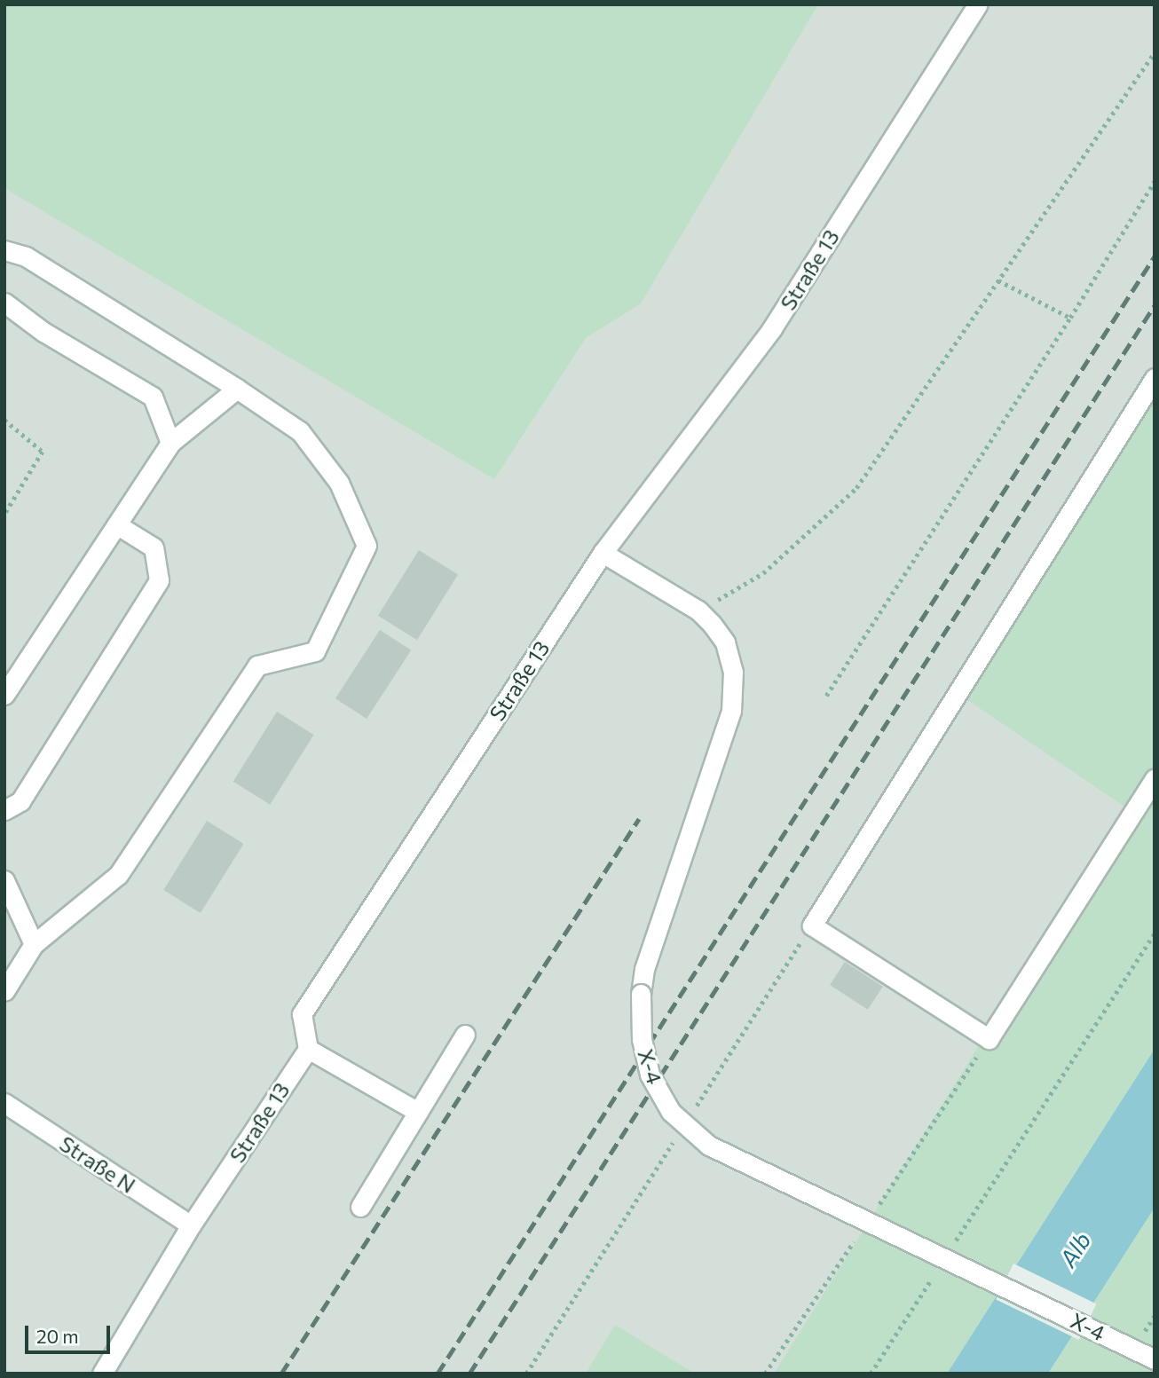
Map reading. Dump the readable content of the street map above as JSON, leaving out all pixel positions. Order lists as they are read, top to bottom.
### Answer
{
  "streets": {
    "street": ["Straße 13", "X-4", "Straße N"]
  },
  "crossings": [
    ["Straße 13", "X-4"],
    ["Straße 13", "Straße N"]
  ],
  "water": ["Alb"],
  "scale_bar": "20 m"
}
